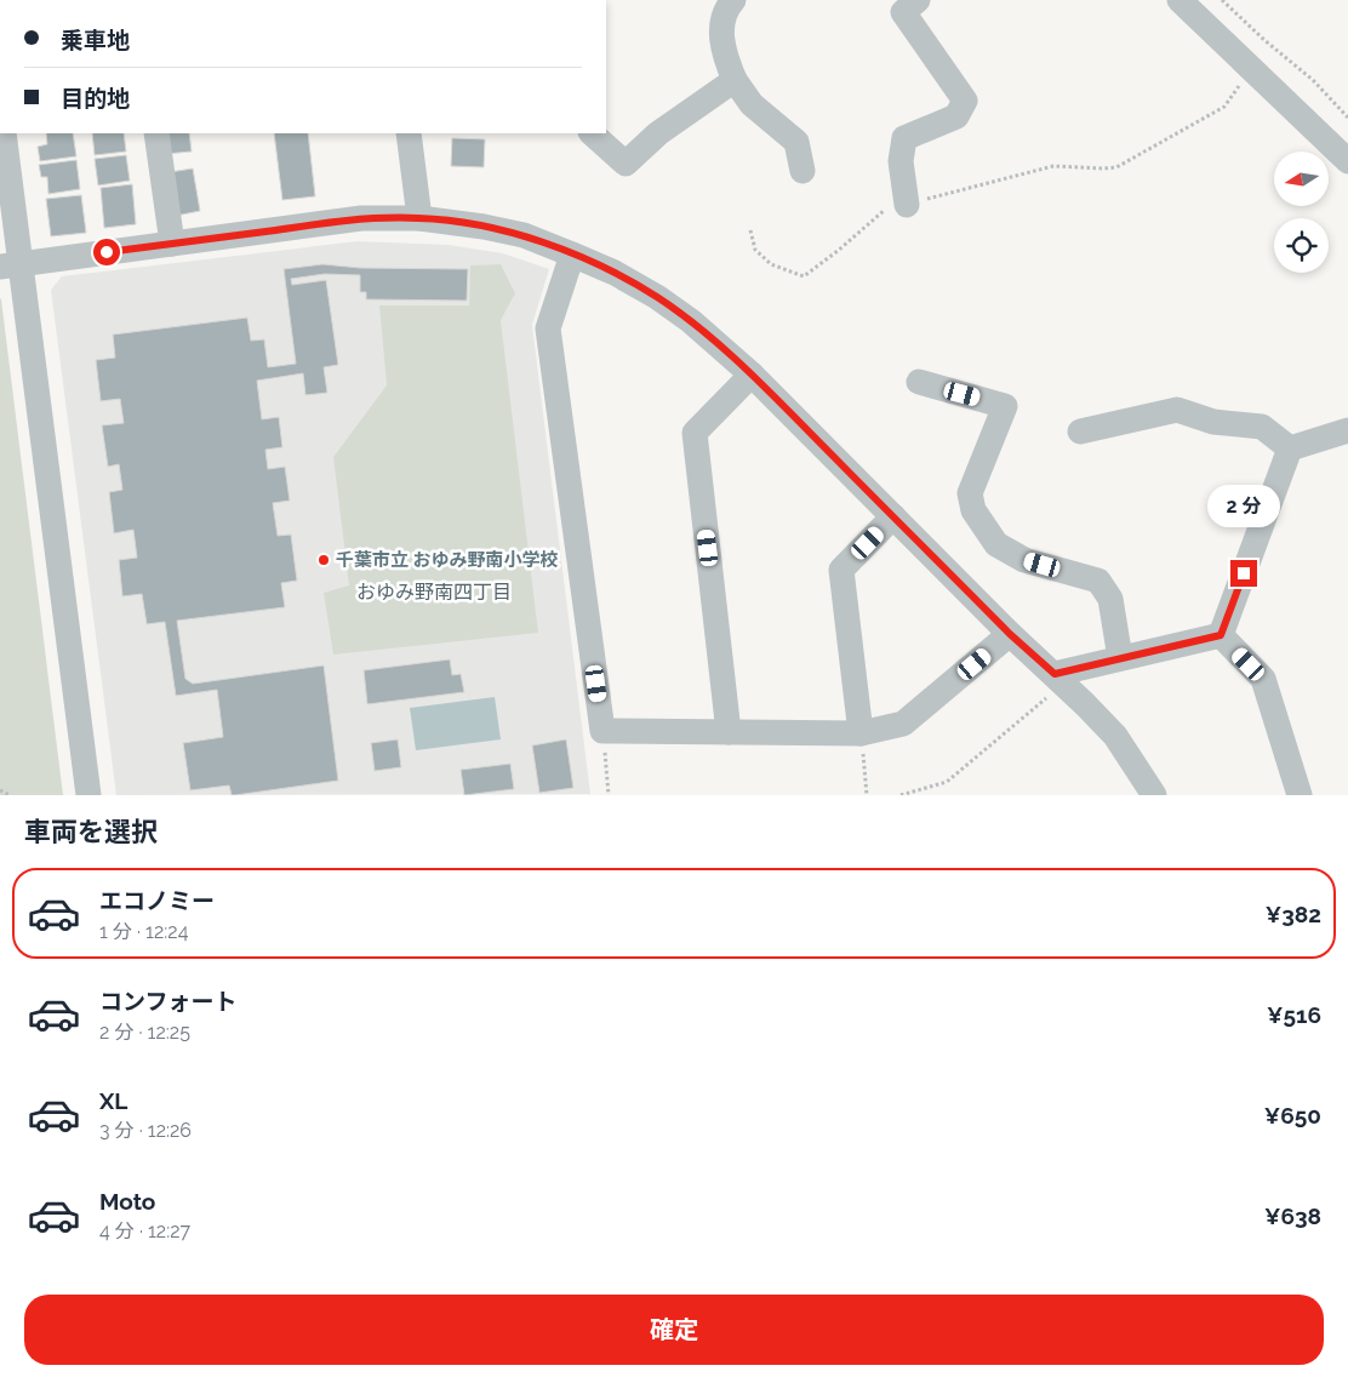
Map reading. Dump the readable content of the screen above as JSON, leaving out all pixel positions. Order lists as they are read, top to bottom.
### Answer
{
  "districts": ["おゆみ野南四丁目"],
  "places": ["千葉市立 おゆみ野南小学校"],
  "north": "left",
  "page": {
    "banner": ["乗車地", "目的地"],
    "bubble": "2 分",
    "heading": "車両を選択",
    "list": [
      {
        "name": "エコノミー",
        "note": "1 分 · 12:24",
        "value": "¥382"
      },
      {
        "name": "コンフォート",
        "note": "2 分 · 12:25",
        "value": "¥516"
      },
      {
        "name": "XL",
        "note": "3 分 · 12:26",
        "value": "¥650"
      },
      {
        "name": "Moto",
        "note": "4 分 · 12:27",
        "value": "¥638"
      }
    ],
    "buttons": "確定"
  }
}
